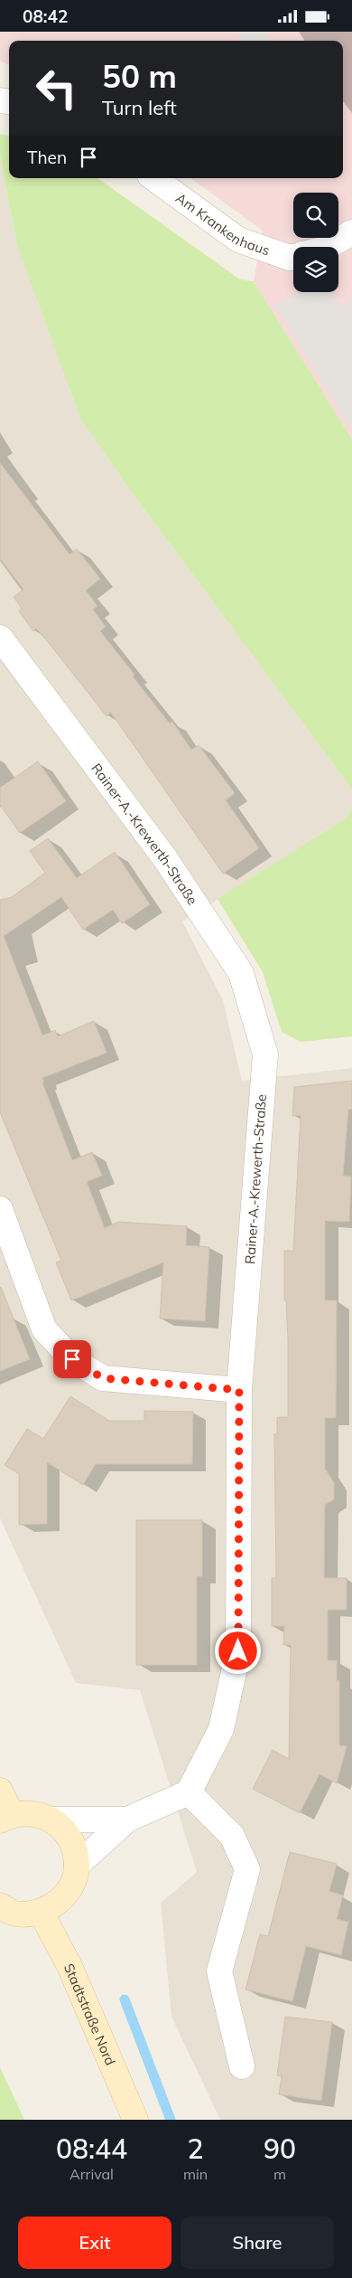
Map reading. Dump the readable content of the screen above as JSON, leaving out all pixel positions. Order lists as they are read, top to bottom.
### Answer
{
  "streets": {
    "main road": ["Stadtstraße Nord"],
    "street": ["Am Krankenhaus", "Rainer-A.-Krewerth-Straße"]
  },
  "page": {
    "status": "08:42",
    "turn": ["50 m", "Turn left"],
    "then": "Then",
    "eta": [
      "08:44",
      "Arrival",
      "2",
      "min",
      "90",
      "m"
    ],
    "buttons": ["Exit", "Share"]
  }
}
